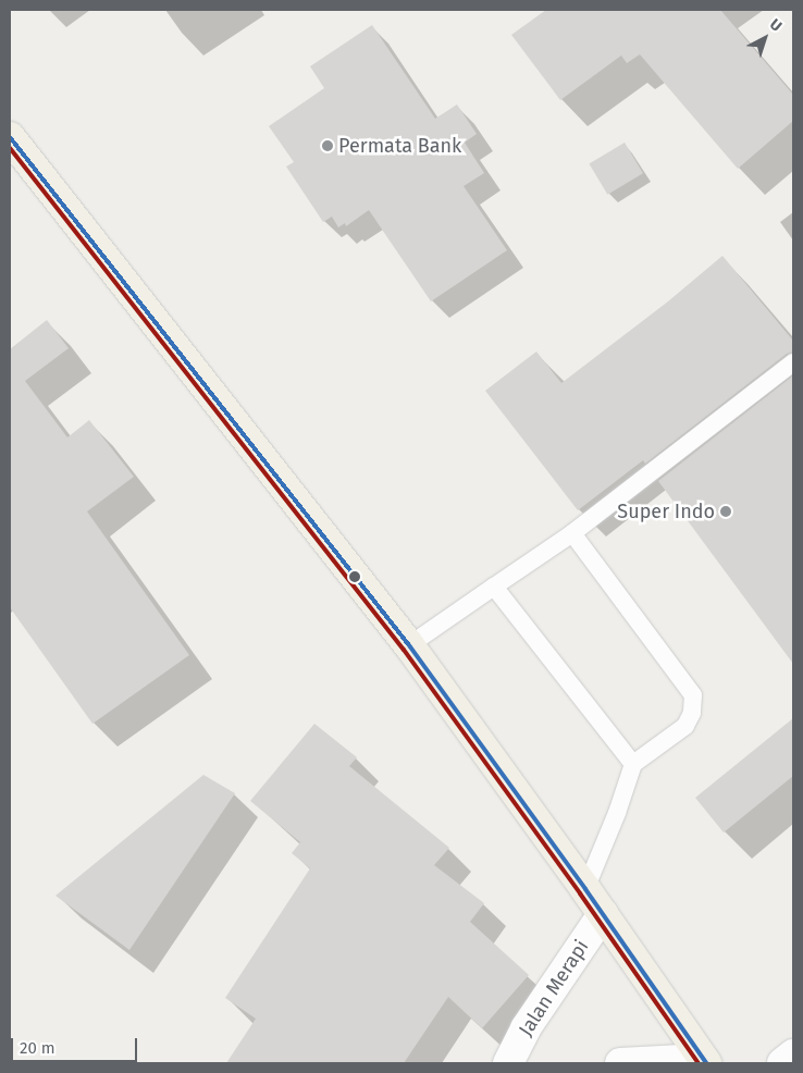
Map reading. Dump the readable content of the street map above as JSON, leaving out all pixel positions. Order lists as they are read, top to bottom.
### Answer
{
  "streets": {
    "street": ["Jalan Merapi"]
  },
  "places": ["Permata Bank", "Super Indo"],
  "scale_bar": "20 m",
  "north": "top right"
}
